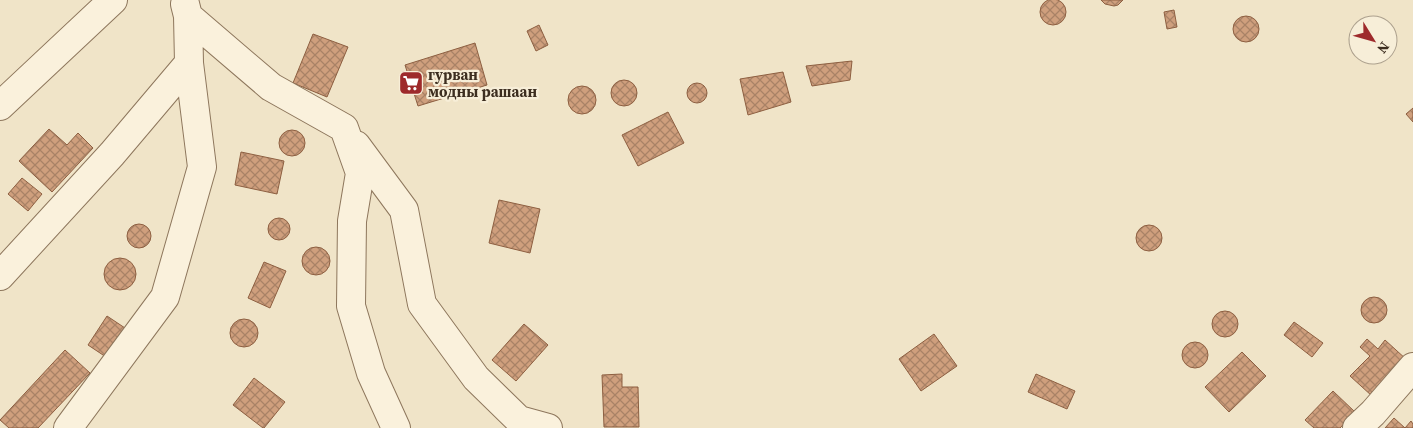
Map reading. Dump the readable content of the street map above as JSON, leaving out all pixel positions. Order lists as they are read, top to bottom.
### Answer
{
  "places": {
    "supermarket": ["гурван модны рашаан"]
  },
  "north": "bottom right"
}
